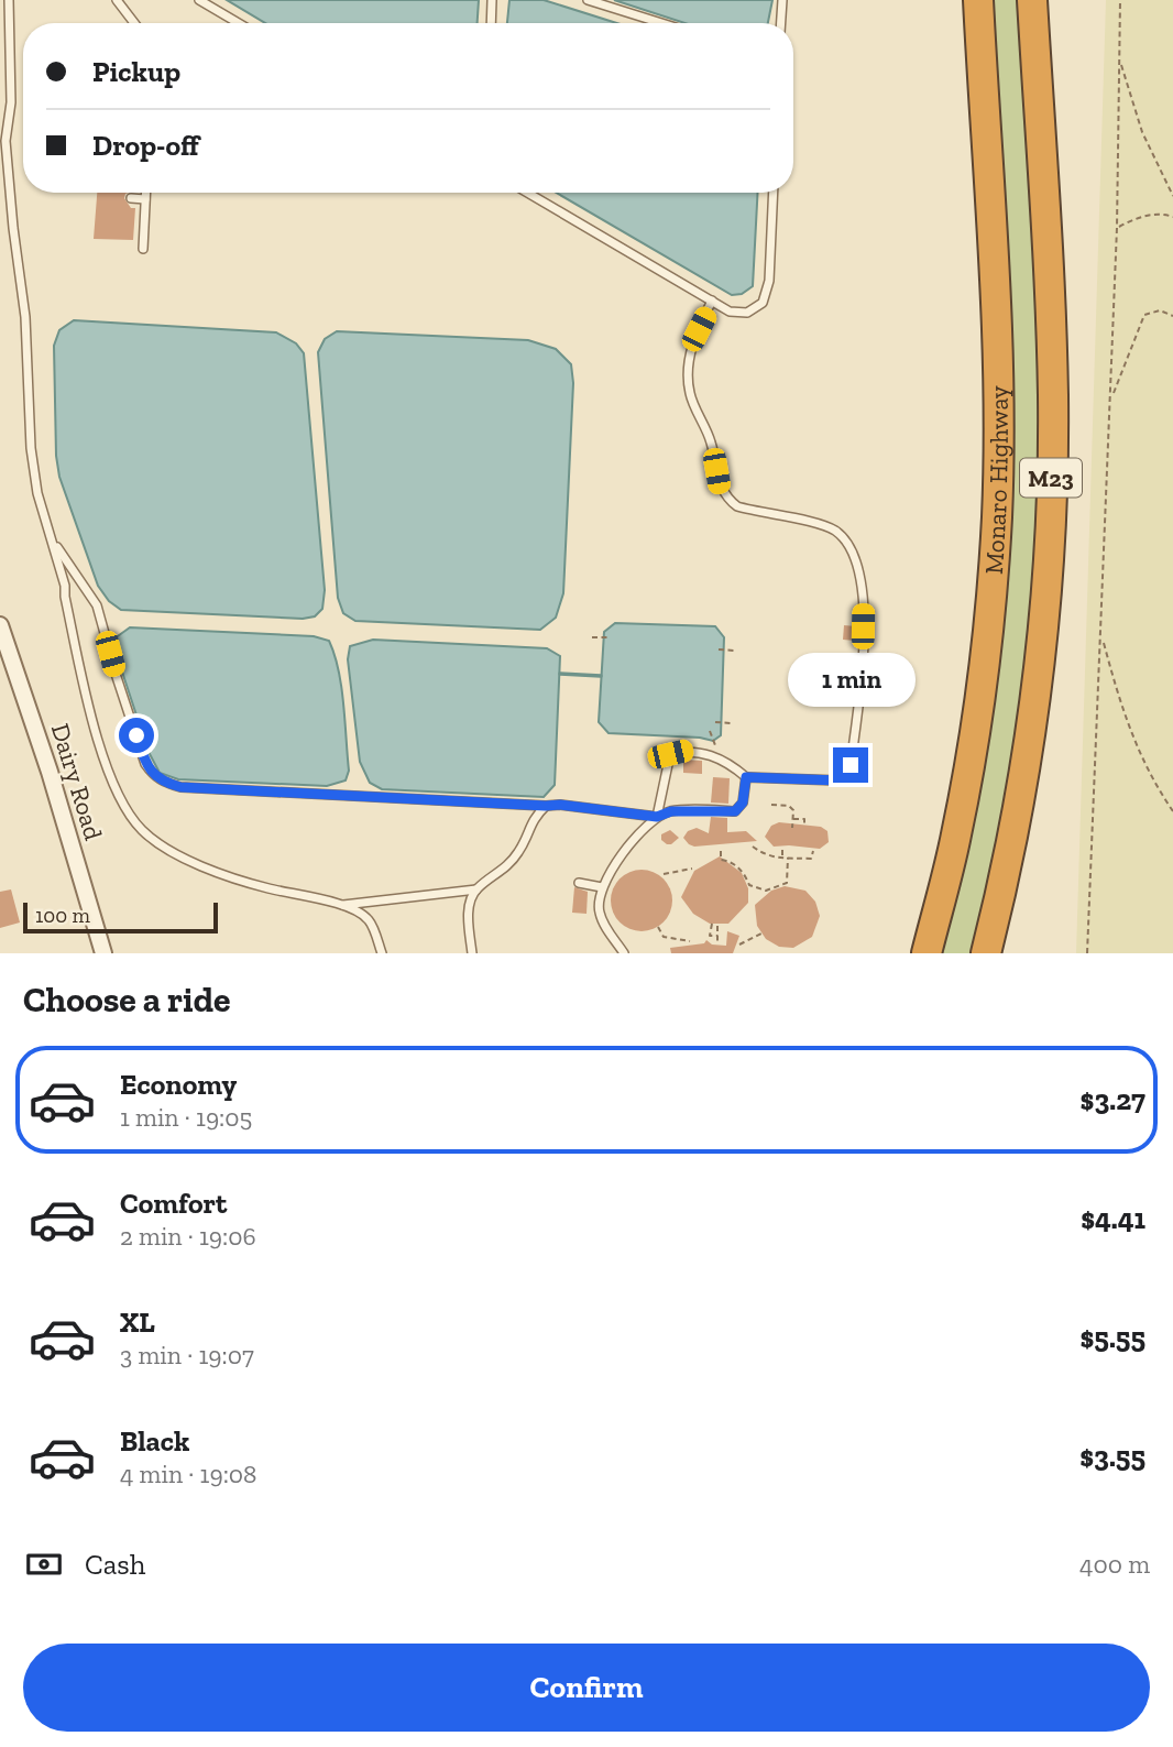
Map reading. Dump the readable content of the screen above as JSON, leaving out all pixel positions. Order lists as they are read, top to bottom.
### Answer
{
  "streets": {
    "highway": ["M23", "Monaro Highway"],
    "street": ["Dairy Road"]
  },
  "scale_bar": "100 m",
  "page": {
    "banner": ["Pickup", "Drop-off"],
    "bubble": "1 min",
    "scale": "100 m",
    "heading": "Choose a ride",
    "list": [
      {
        "name": "Economy",
        "note": "1 min · 19:05",
        "value": "$3.27"
      },
      {
        "name": "Comfort",
        "note": "2 min · 19:06",
        "value": "$4.41"
      },
      {
        "name": "XL",
        "note": "3 min · 19:07",
        "value": "$5.55"
      },
      {
        "name": "Black",
        "note": "4 min · 19:08",
        "value": "$3.55"
      }
    ],
    "pay": ["Cash", "400 m"],
    "buttons": "Confirm"
  }
}
